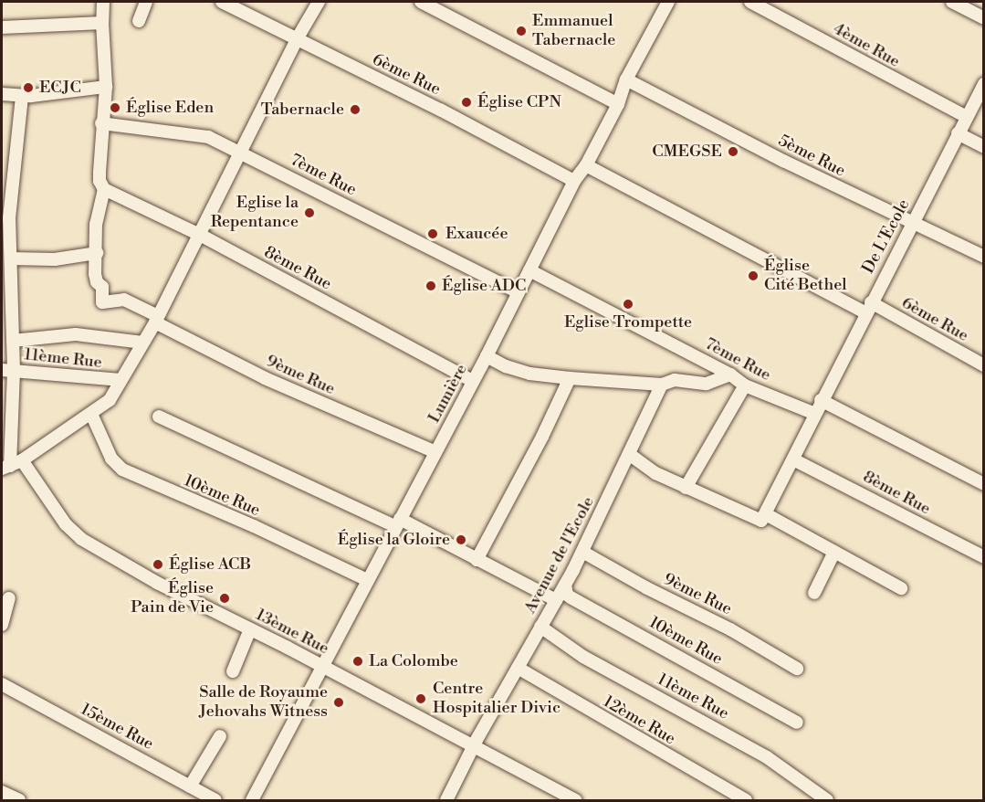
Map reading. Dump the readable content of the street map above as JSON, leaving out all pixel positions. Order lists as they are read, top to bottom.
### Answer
{
  "streets": {
    "street": [
      "4ème Rue",
      "6ème Rue",
      "5ème Rue",
      "7ème Rue",
      "De L'Ecole",
      "8ème Rue",
      "11ème Rue",
      "9ème Rue",
      "Lumière",
      "10ème Rue",
      "Avenue de l'Ecole",
      "13ème Rue",
      "12ème Rue",
      "15ème Rue"
    ]
  },
  "crossings": [
    ["4ème Rue", "De L'Ecole"],
    ["6ème Rue", "De L'Ecole"],
    ["6ème Rue", "Lumière"],
    ["5ème Rue", "De L'Ecole"],
    ["5ème Rue", "Lumière"],
    ["7ème Rue", "De L'Ecole"],
    ["7ème Rue", "Lumière"],
    ["De L'Ecole", "8ème Rue"],
    ["8ème Rue", "Lumière"],
    ["11ème Rue", "Avenue de l'Ecole"],
    ["9ème Rue", "Lumière"],
    ["9ème Rue", "Avenue de l'Ecole"],
    ["Lumière", "10ème Rue"],
    ["Lumière", "13ème Rue"],
    ["10ème Rue", "Avenue de l'Ecole"],
    ["Avenue de l'Ecole", "13ème Rue"],
    ["Avenue de l'Ecole", "12ème Rue"]
  ],
  "places": [
    "Emmanuel Tabernacle",
    "ECJC",
    "Église CPN",
    "Église Eden",
    "Tabernacle",
    "CMEGSE",
    "Eglise la Repentance",
    "Exaucée",
    "Église Cité Bethel",
    "Église ADC",
    "Eglise Trompette",
    "Église la Gloire",
    "Église ACB",
    "Église Pain de Vie",
    "La Colombe",
    "Centre Hospitalier Divic",
    "Salle de Royaume Jehovahs Witness"
  ]
}
